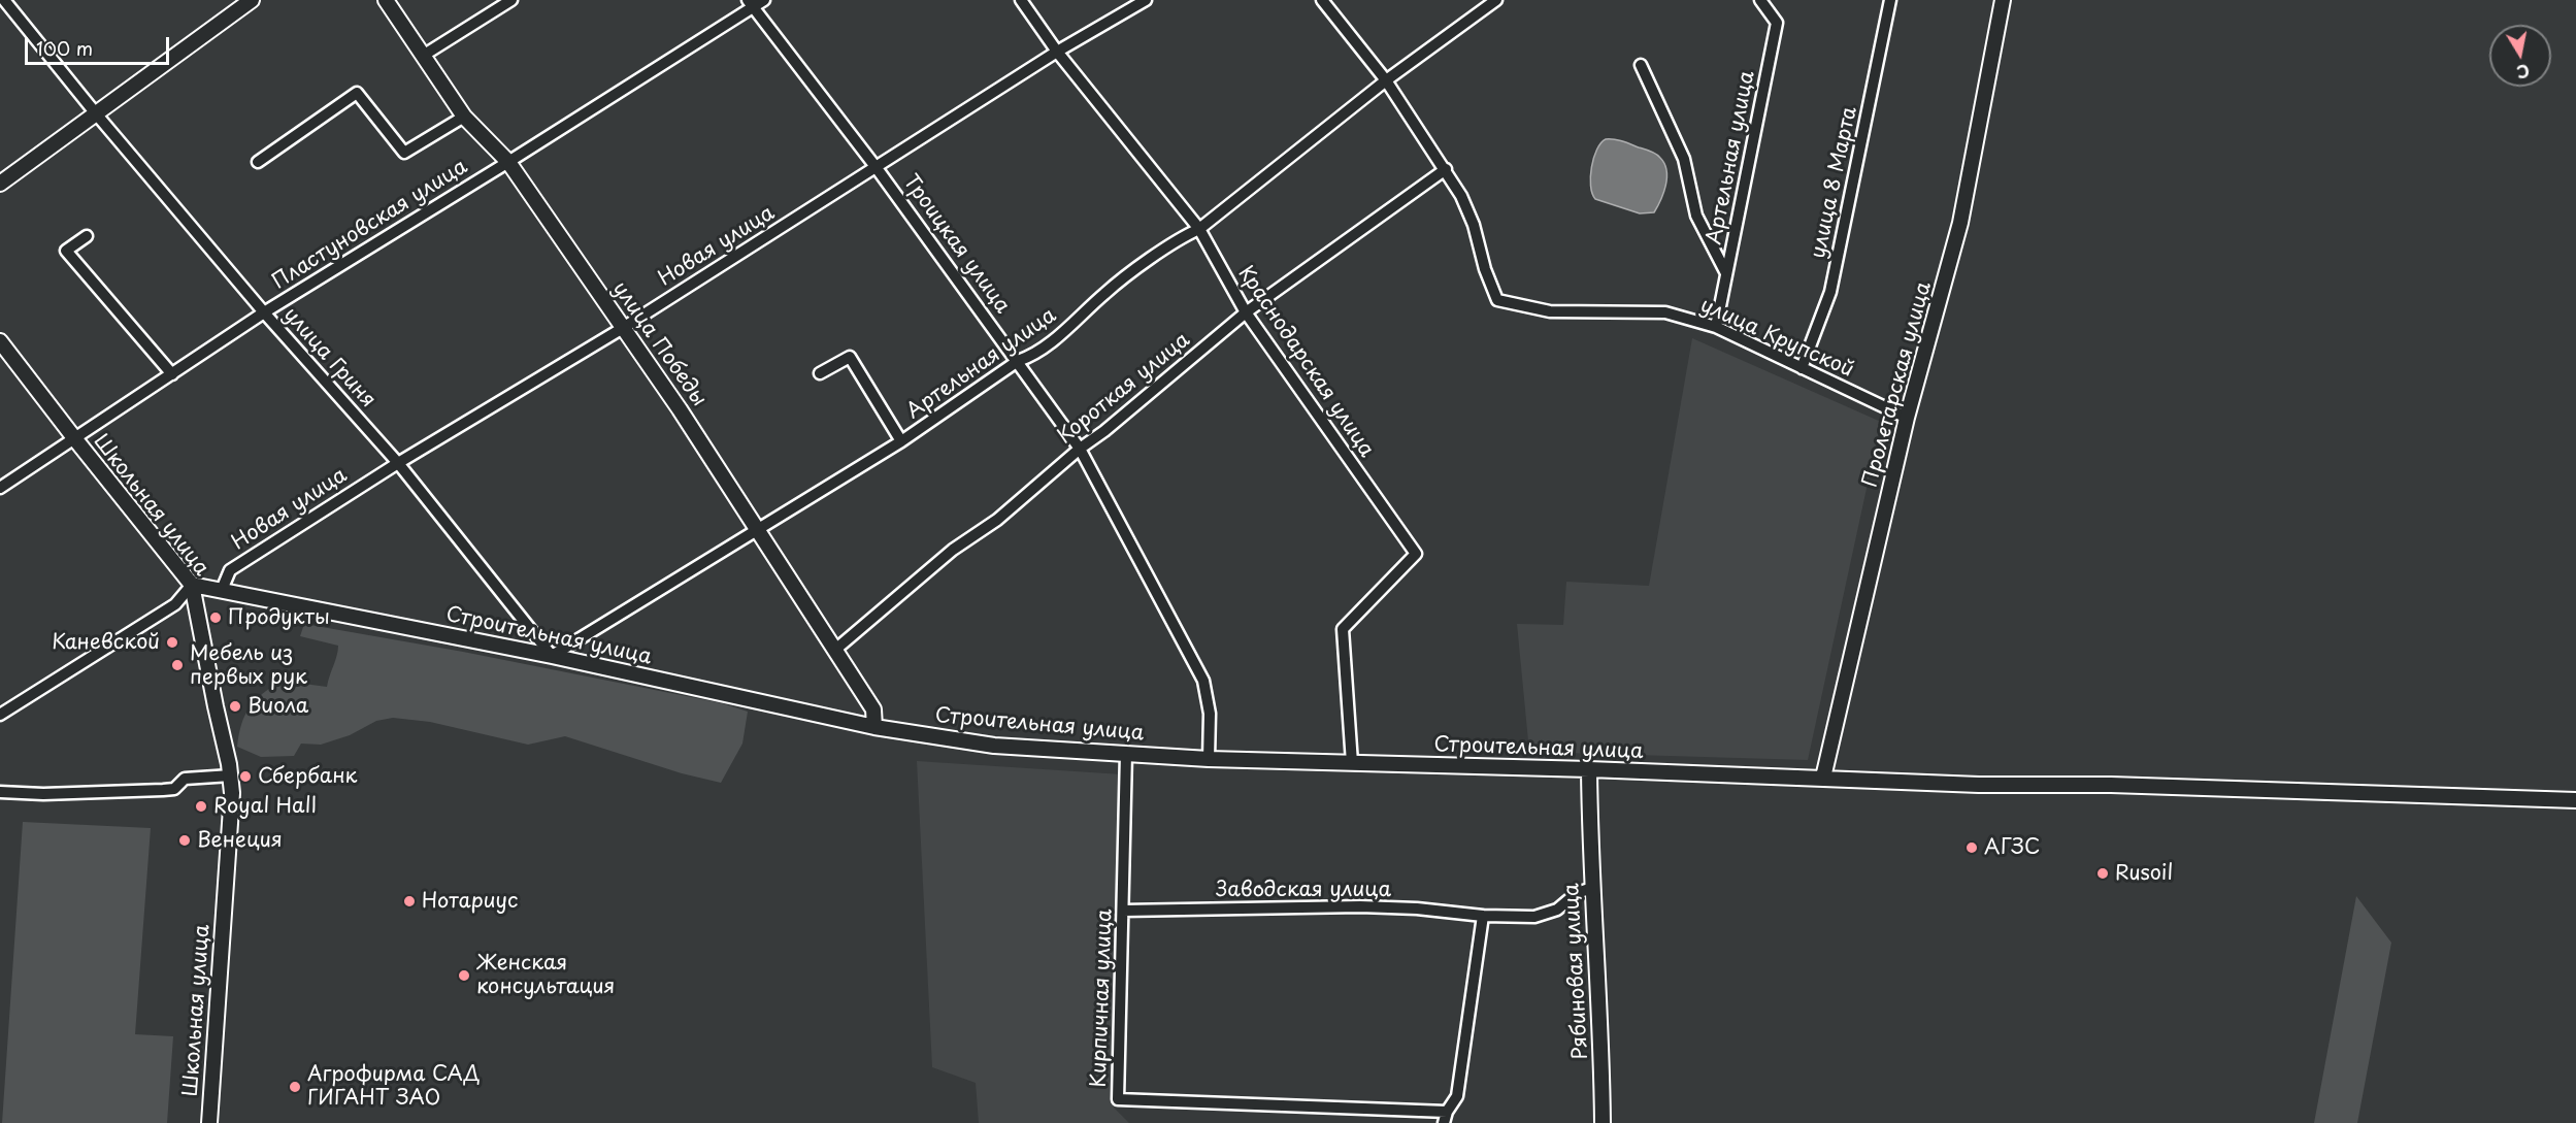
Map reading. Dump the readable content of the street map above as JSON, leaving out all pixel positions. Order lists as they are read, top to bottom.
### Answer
{
  "streets": {
    "street": [
      "Артельная улица",
      "улица 8 Марта",
      "Пластуновская улица",
      "Троицкая улица",
      "Новая улица",
      "улица Крупской",
      "улица Победы",
      "улица Гриня",
      "Краснодарская улица",
      "Пролетарская улица",
      "Короткая улица",
      "Школьная улица",
      "Строительная улица",
      "Заводская улица",
      "Рябиновая улица",
      "Кирпичная улица"
    ]
  },
  "crossings": [
    ["Артельная улица", "Троицкая улица"],
    ["Артельная улица", "улица Крупской"],
    ["Артельная улица", "улица Победы"],
    ["Артельная улица", "улица Гриня"],
    ["Артельная улица", "Краснодарская улица"],
    ["Артельная улица", "Строительная улица"],
    ["улица 8 Марта", "улица Крупской"],
    ["Пластуновская улица", "Троицкая улица"],
    ["Пластуновская улица", "улица Победы"],
    ["Пластуновская улица", "улица Гриня"],
    ["Пластуновская улица", "Школьная улица"],
    ["Троицкая улица", "Новая улица"],
    ["Троицкая улица", "Короткая улица"],
    ["Троицкая улица", "Строительная улица"],
    ["Новая улица", "улица Победы"],
    ["Новая улица", "улица Гриня"],
    ["Новая улица", "Краснодарская улица"],
    ["Новая улица", "Строительная улица"],
    ["улица Крупской", "Пролетарская улица"],
    ["улица Крупской", "Короткая улица"],
    ["улица Победы", "Короткая улица"],
    ["улица Победы", "Строительная улица"],
    ["улица Гриня", "Строительная улица"],
    ["Краснодарская улица", "Короткая улица"],
    ["Краснодарская улица", "Строительная улица"],
    ["Пролетарская улица", "Строительная улица"],
    ["Школьная улица", "Строительная улица"],
    ["Строительная улица", "Рябиновая улица"],
    ["Строительная улица", "Кирпичная улица"],
    ["Заводская улица", "Рябиновая улица"],
    ["Заводская улица", "Кирпичная улица"]
  ],
  "places": [
    "Продукты",
    "Каневской",
    "Мебель из первых рук",
    "Виола",
    "Сбербанк",
    "Royal Hall",
    "Венеция",
    "АГЗС",
    "Rusoil",
    "Нотариус",
    "Женская консультация",
    "Агрофирма САД ГИГАНТ ЗАО"
  ],
  "scale_bar": "100 m",
  "north": "bottom"
}
